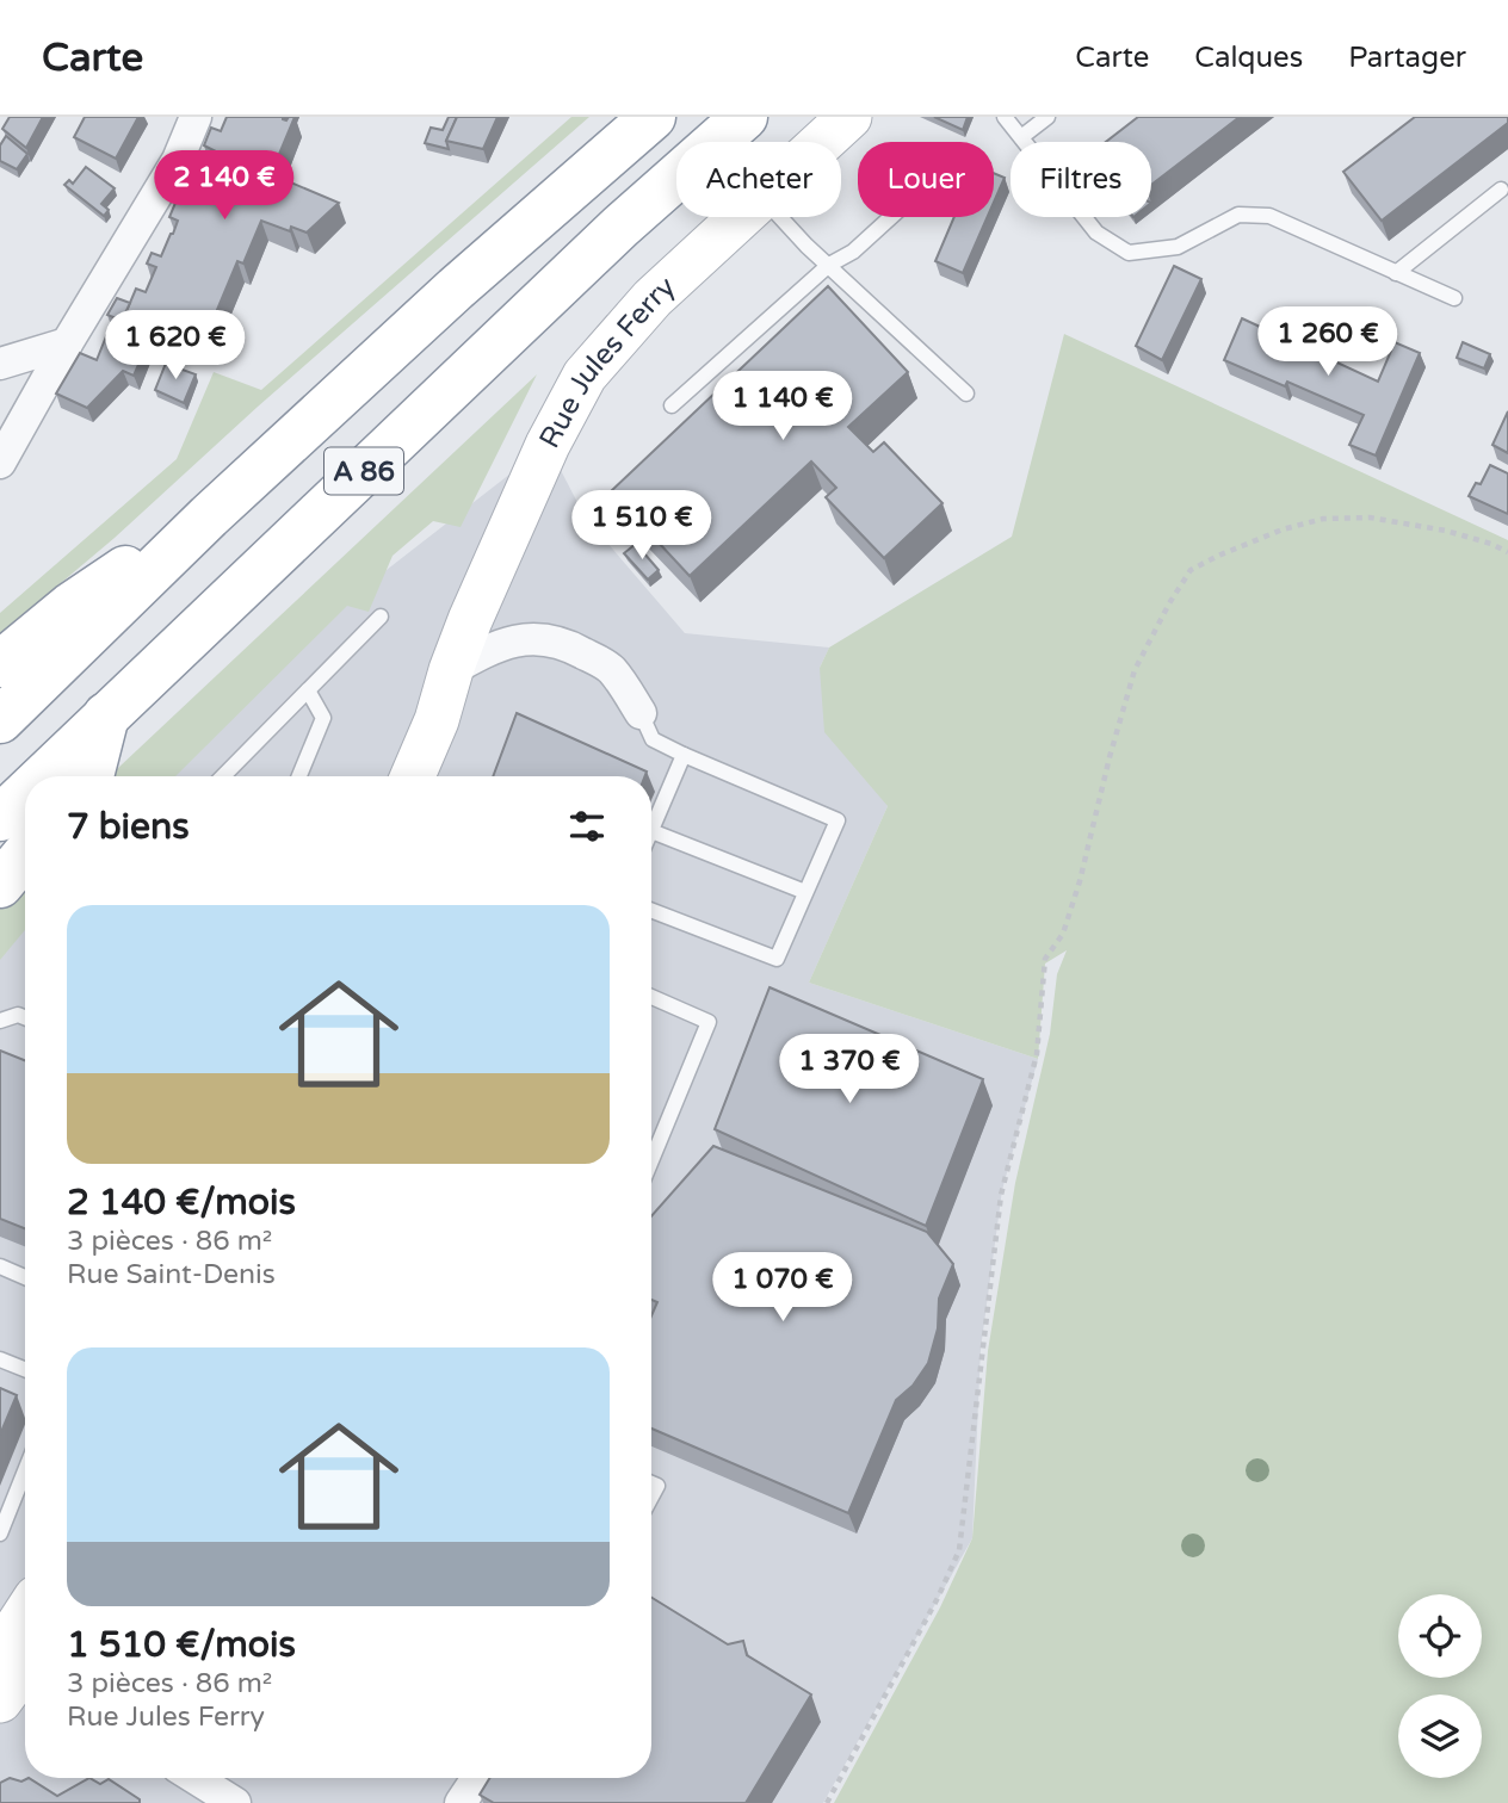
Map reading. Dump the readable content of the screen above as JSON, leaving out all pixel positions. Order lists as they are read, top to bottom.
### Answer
{
  "streets": {
    "highway": ["A 86"],
    "street": ["Rue Jules Ferry"]
  },
  "page": {
    "header": "Carte",
    "nav": ["Carte", "Calques", "Partager"],
    "chip": ["Acheter", "Louer", "Filtres"],
    "price": [
      "2 140 €",
      "1 260 €",
      "1 620 €",
      "1 140 €",
      "1 510 €",
      "1 370 €",
      "1 070 €"
    ],
    "heading": "7 biens",
    "list": [
      {
        "name": "2 140 €/mois",
        "note": "3 pièces · 86 m² · Rue Saint-Denis"
      },
      {
        "name": "1 510 €/mois",
        "note": "3 pièces · 86 m² · Rue Jules Ferry"
      }
    ]
  }
}
